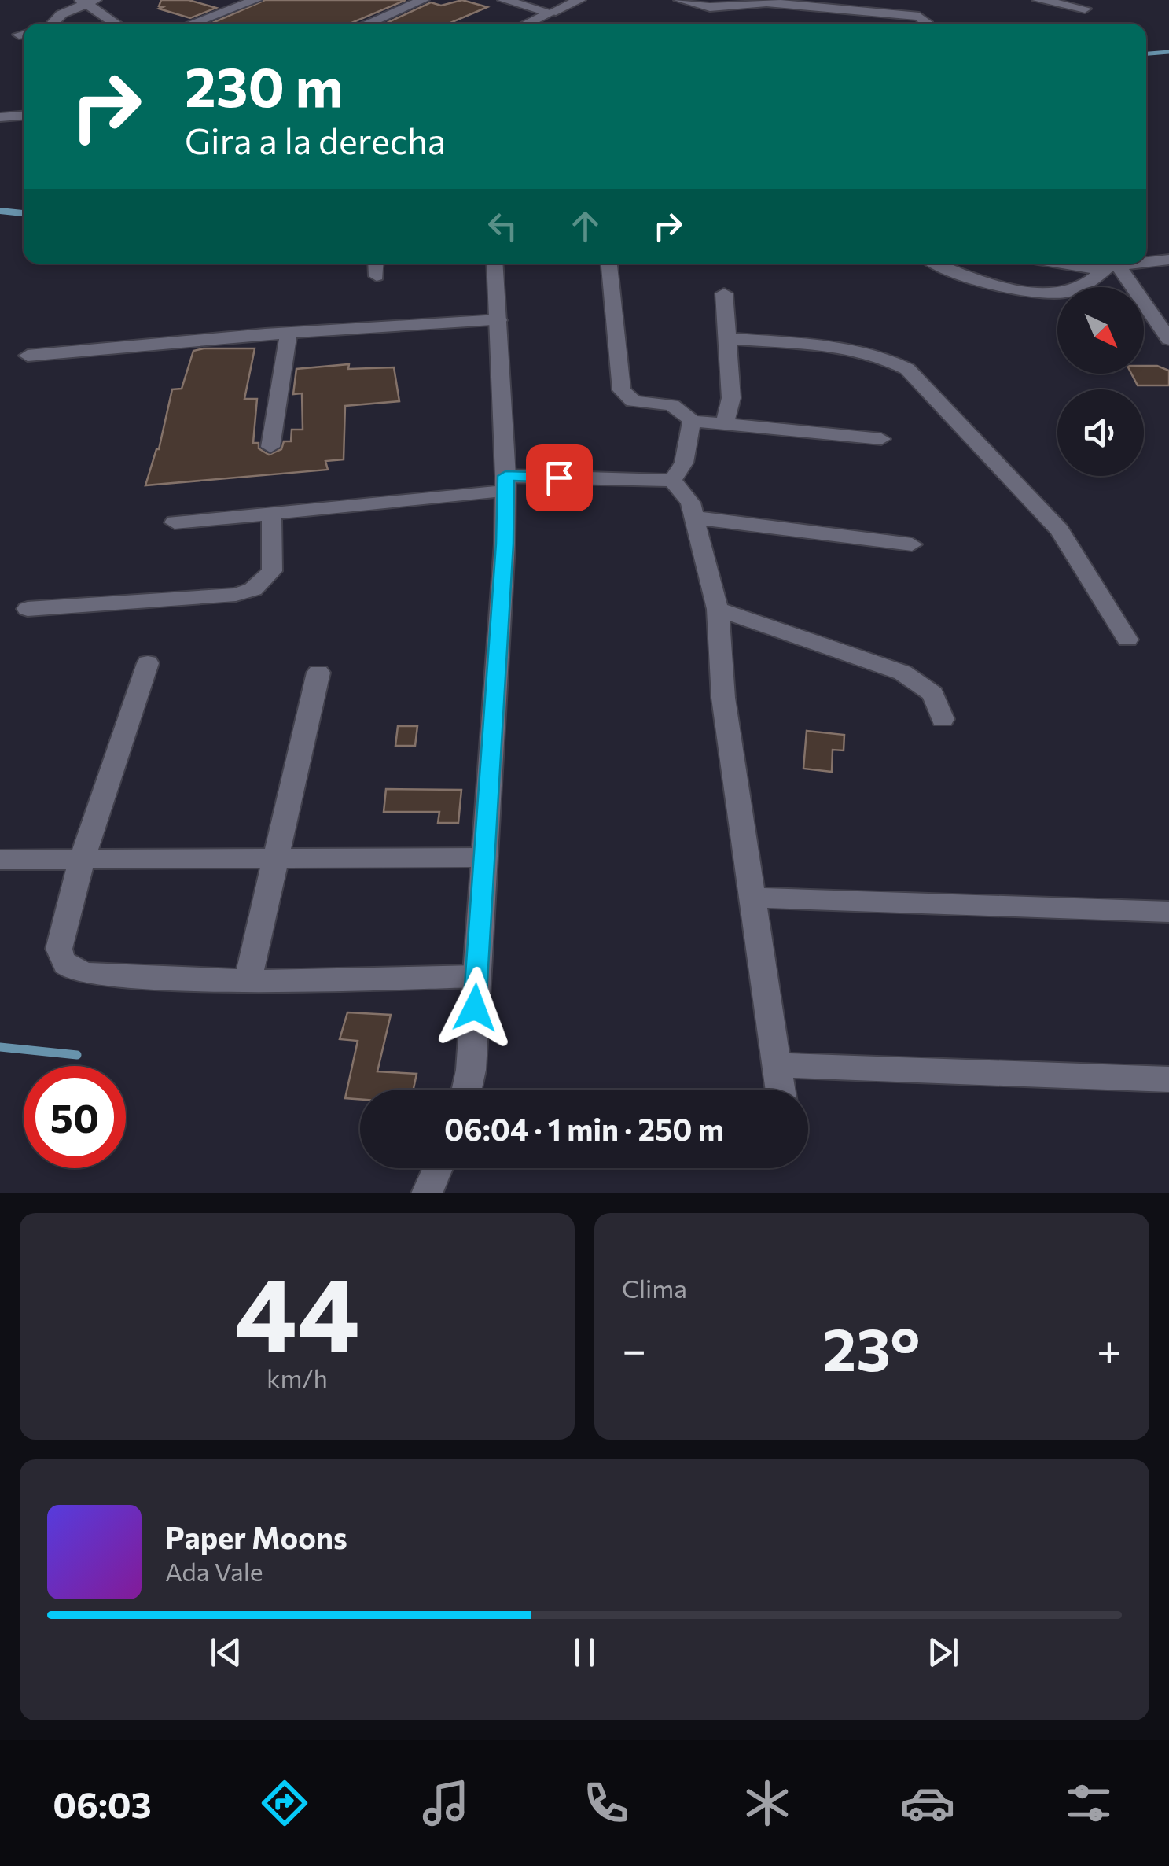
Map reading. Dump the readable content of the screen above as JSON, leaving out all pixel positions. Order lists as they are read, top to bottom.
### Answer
{
  "north": "bottom right",
  "page": {
    "turn": ["230 m", "Gira a la derecha"],
    "limit": "50",
    "trip": "06:04 · 1 min · 250 m",
    "tile": [
      ["44", "km/h"],
      "Clima"
    ],
    "heat": ["−", "23°", "+"],
    "song": ["Paper Moons", "Ada Vale"],
    "tabs": "06:03"
  }
}
